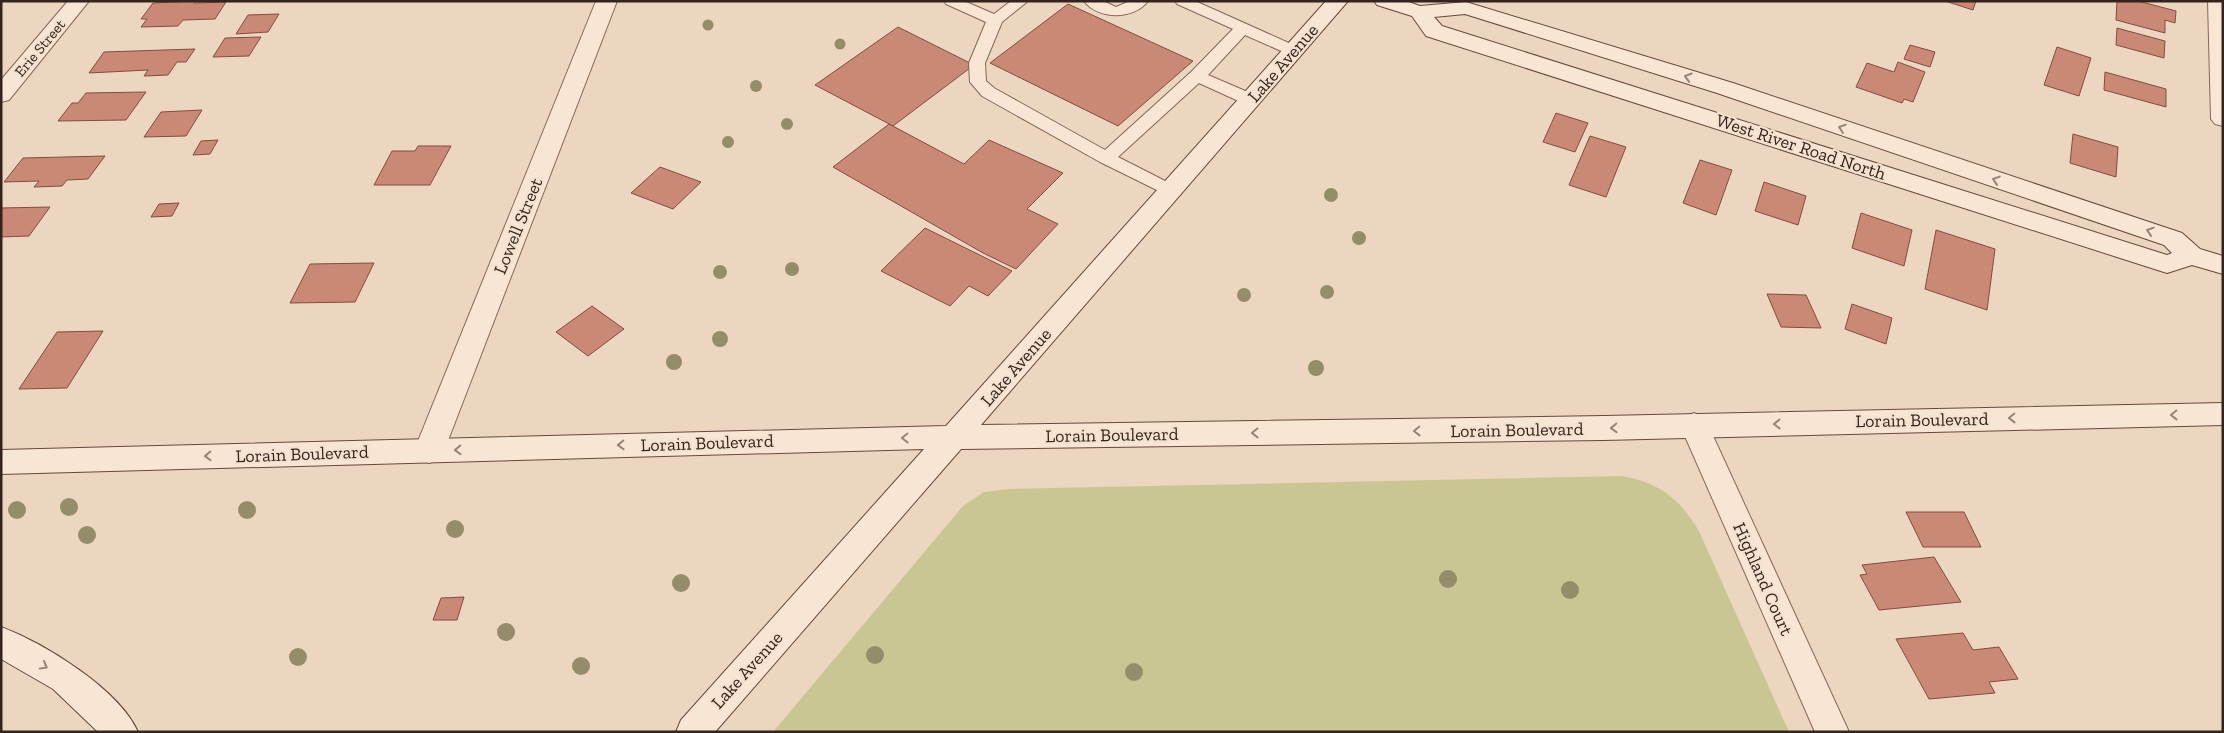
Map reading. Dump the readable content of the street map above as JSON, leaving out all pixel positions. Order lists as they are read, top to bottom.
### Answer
{
  "streets": {
    "street": [
      "Erie Street",
      "Lake Avenue",
      "West River Road North",
      "Lowell Street",
      "Lorain Boulevard",
      "Highland Court"
    ]
  },
  "crossings": [
    ["Lake Avenue", "Lorain Boulevard"],
    ["Lowell Street", "Lorain Boulevard"],
    ["Lorain Boulevard", "Highland Court"]
  ],
  "one_way": ["Lorain Boulevard"]
}
